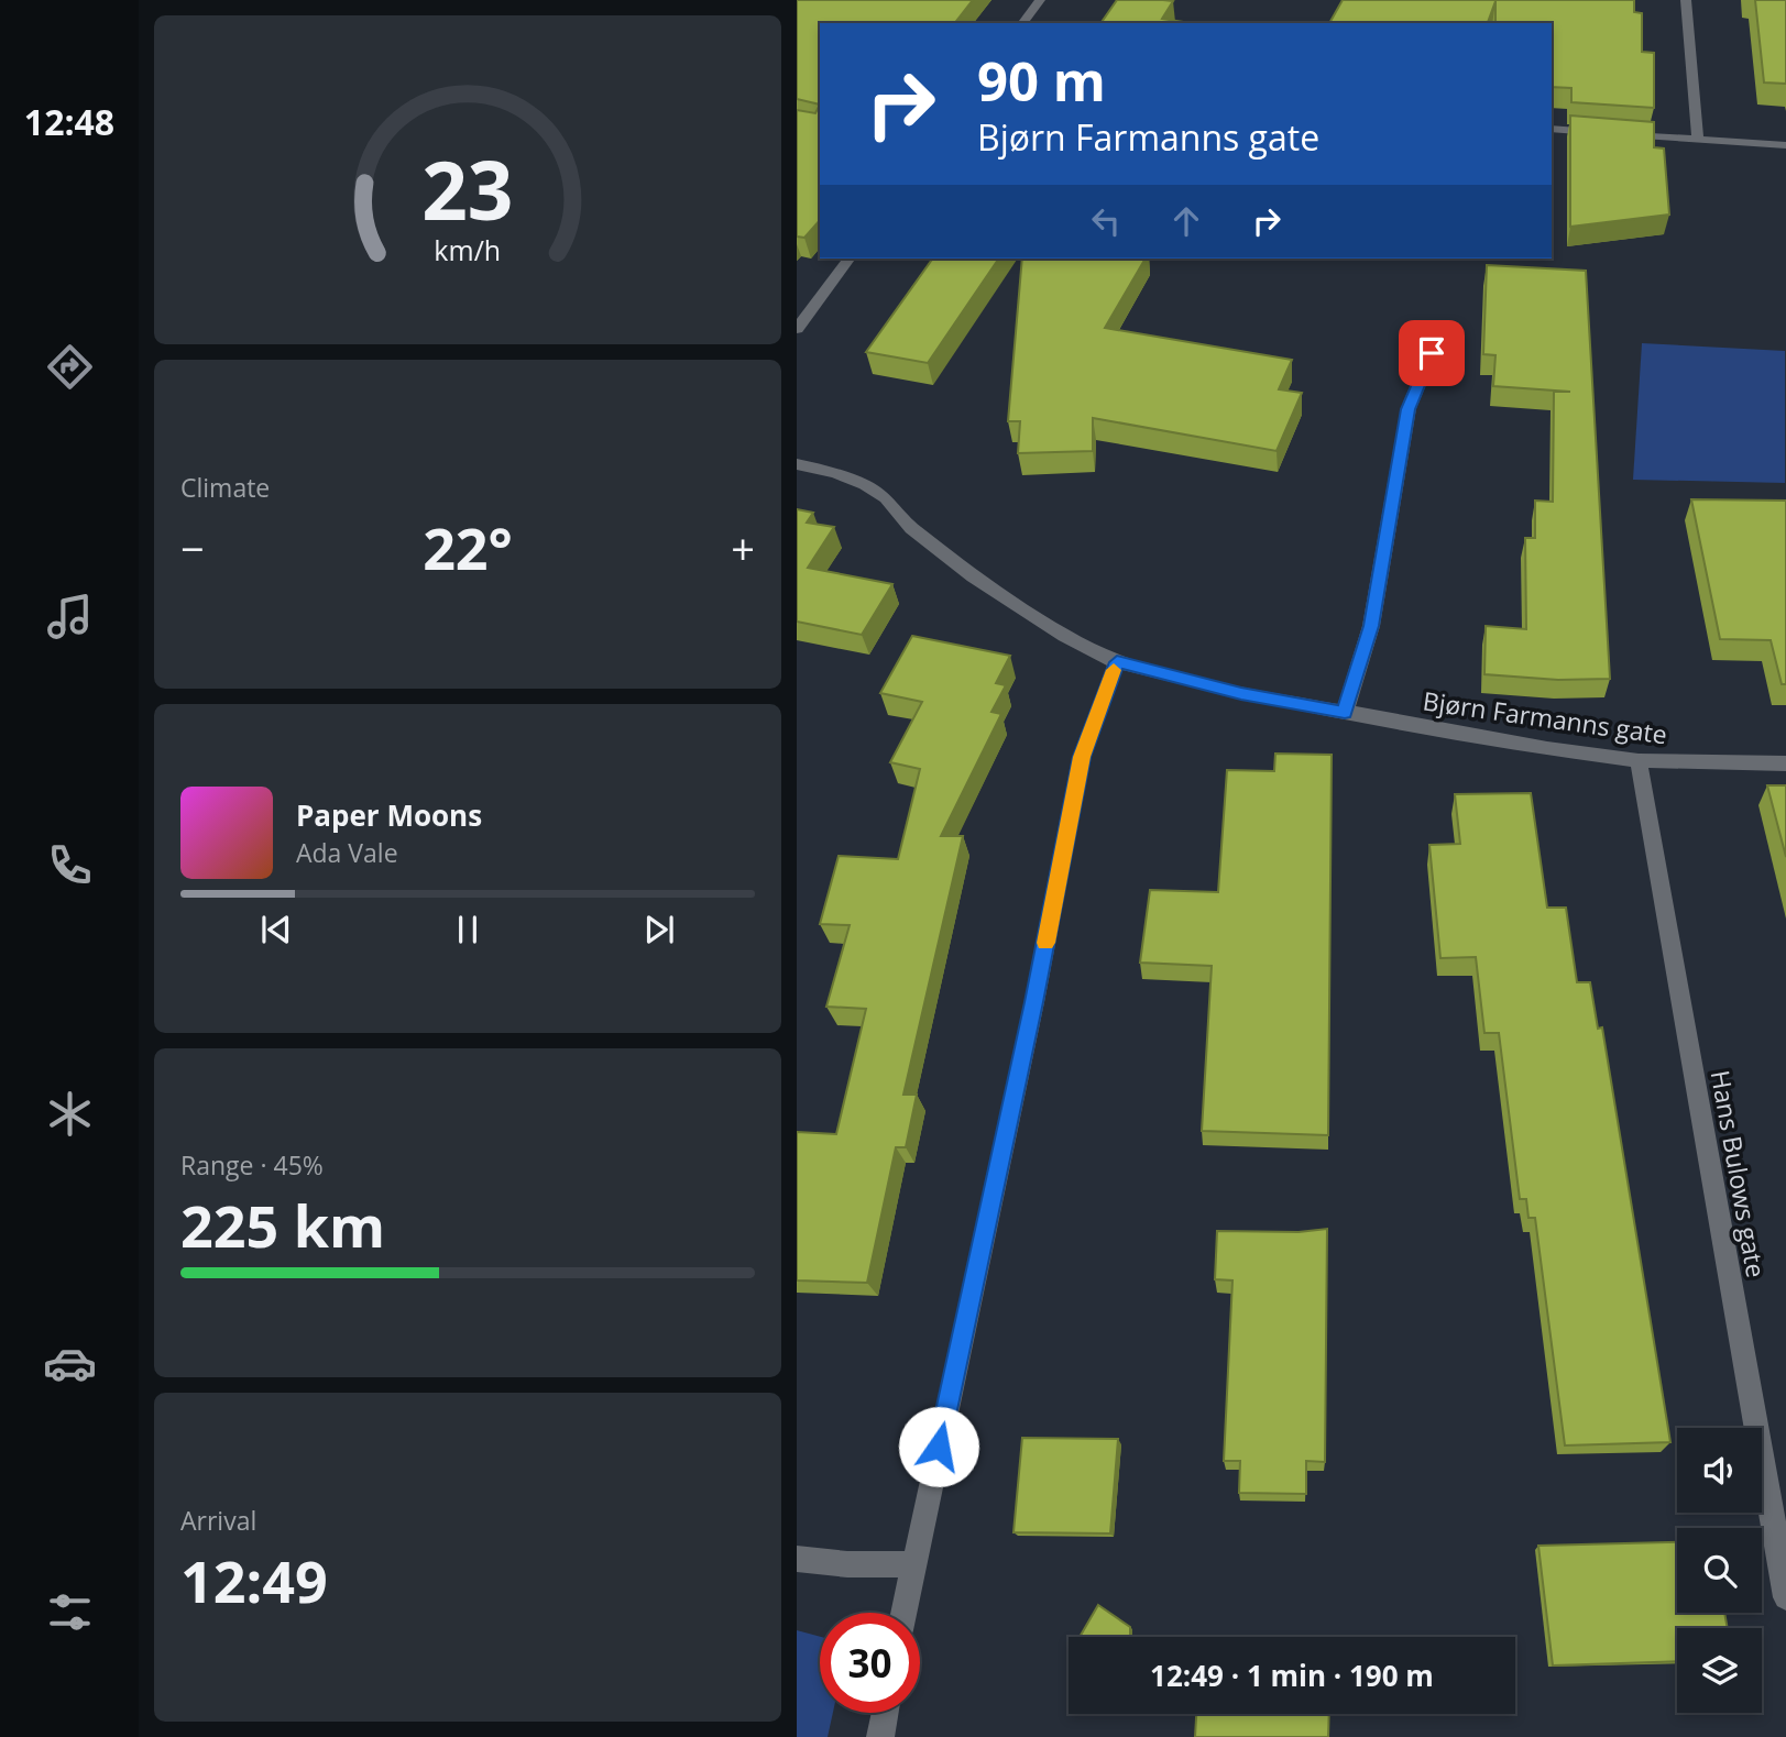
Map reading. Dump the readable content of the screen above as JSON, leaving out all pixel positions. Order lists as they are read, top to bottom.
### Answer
{
  "streets": {
    "street": ["Bjørn Farmanns gate", "Hans Bulows gate"]
  },
  "crossings": [
    ["Bjørn Farmanns gate", "Hans Bulows gate"]
  ],
  "page": {
    "tabs": "12:48",
    "turn": ["90 m", "Bjørn Farmanns gate"],
    "tile": [
      "Climate",
      ["Range · 45%", "225 km"],
      ["Arrival", "12:49"]
    ],
    "heat": ["−", "22°", "+"],
    "song": ["Paper Moons", "Ada Vale"],
    "limit": "30",
    "trip": "12:49 · 1 min · 190 m",
    "gauge": ["23", "km/h"]
  }
}
